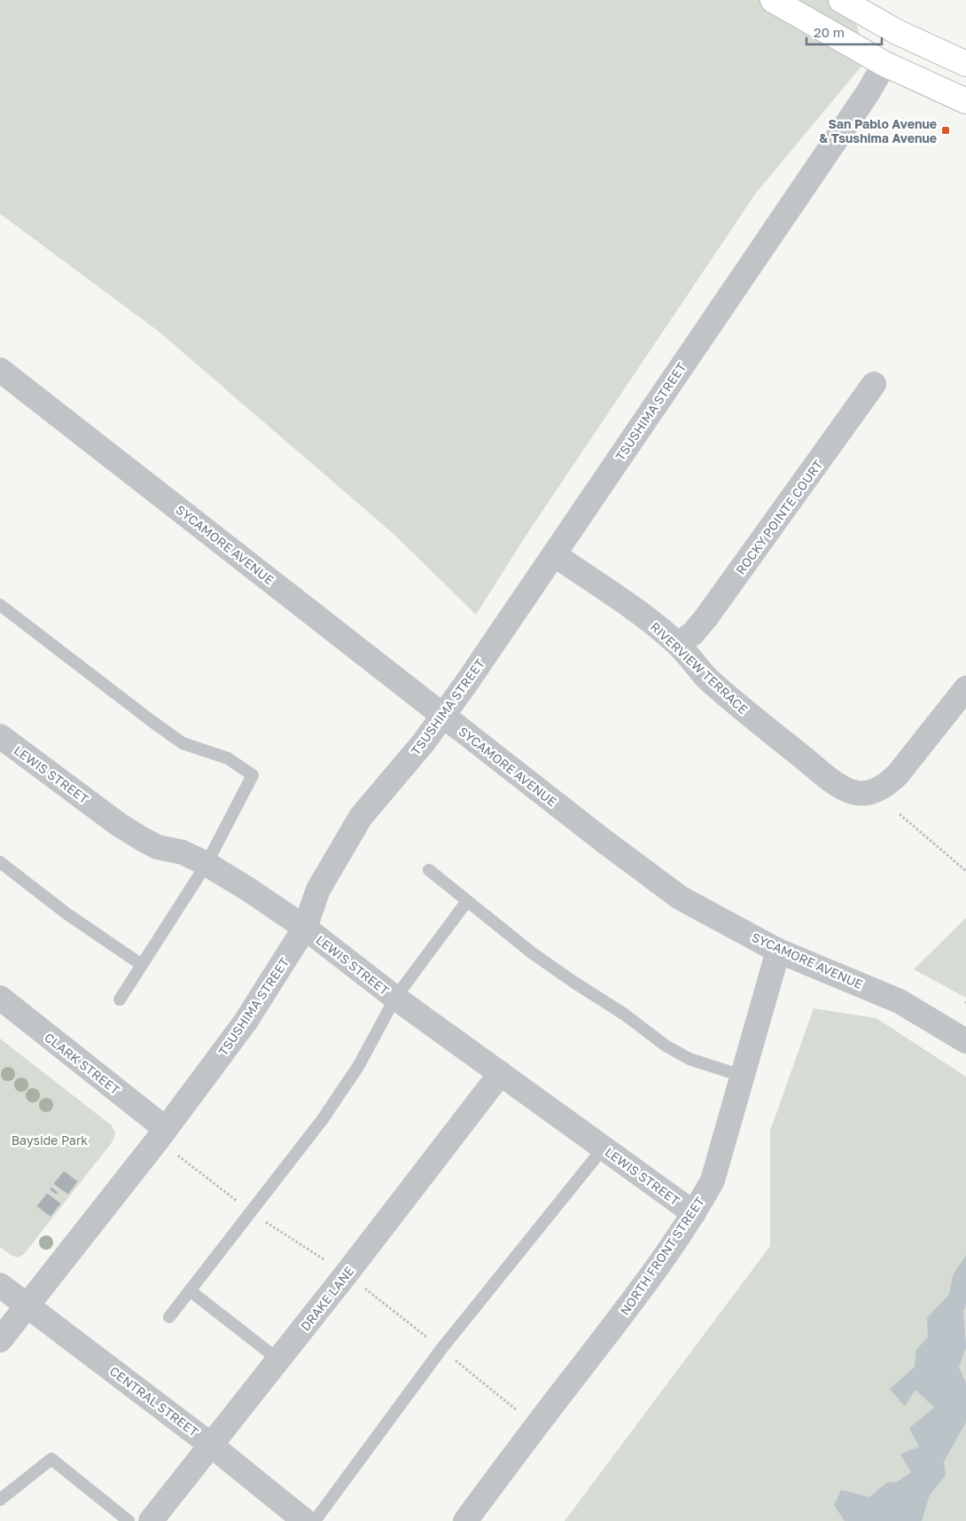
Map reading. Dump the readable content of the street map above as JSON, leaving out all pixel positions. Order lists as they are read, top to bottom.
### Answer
{
  "streets": {
    "street": [
      "TSUSHIMA STREET",
      "ROCKY POINTE COURT",
      "SYCAMORE AVENUE",
      "RIVERVIEW TERRACE",
      "LEWIS STREET",
      "CLARK STREET",
      "NORTH FRONT STREET",
      "DRAKE LANE",
      "CENTRAL STREET"
    ]
  },
  "crossings": [
    ["TSUSHIMA STREET", "SYCAMORE AVENUE"],
    ["TSUSHIMA STREET", "RIVERVIEW TERRACE"],
    ["TSUSHIMA STREET", "LEWIS STREET"],
    ["TSUSHIMA STREET", "CLARK STREET"],
    ["TSUSHIMA STREET", "CENTRAL STREET"],
    ["ROCKY POINTE COURT", "RIVERVIEW TERRACE"],
    ["SYCAMORE AVENUE", "NORTH FRONT STREET"],
    ["LEWIS STREET", "NORTH FRONT STREET"],
    ["LEWIS STREET", "DRAKE LANE"],
    ["DRAKE LANE", "CENTRAL STREET"]
  ],
  "parks": ["Bayside Park"],
  "places": {
    "transit": ["San Pablo Avenue & Tsushima Avenue"]
  },
  "scale_bar": "20 m"
}
